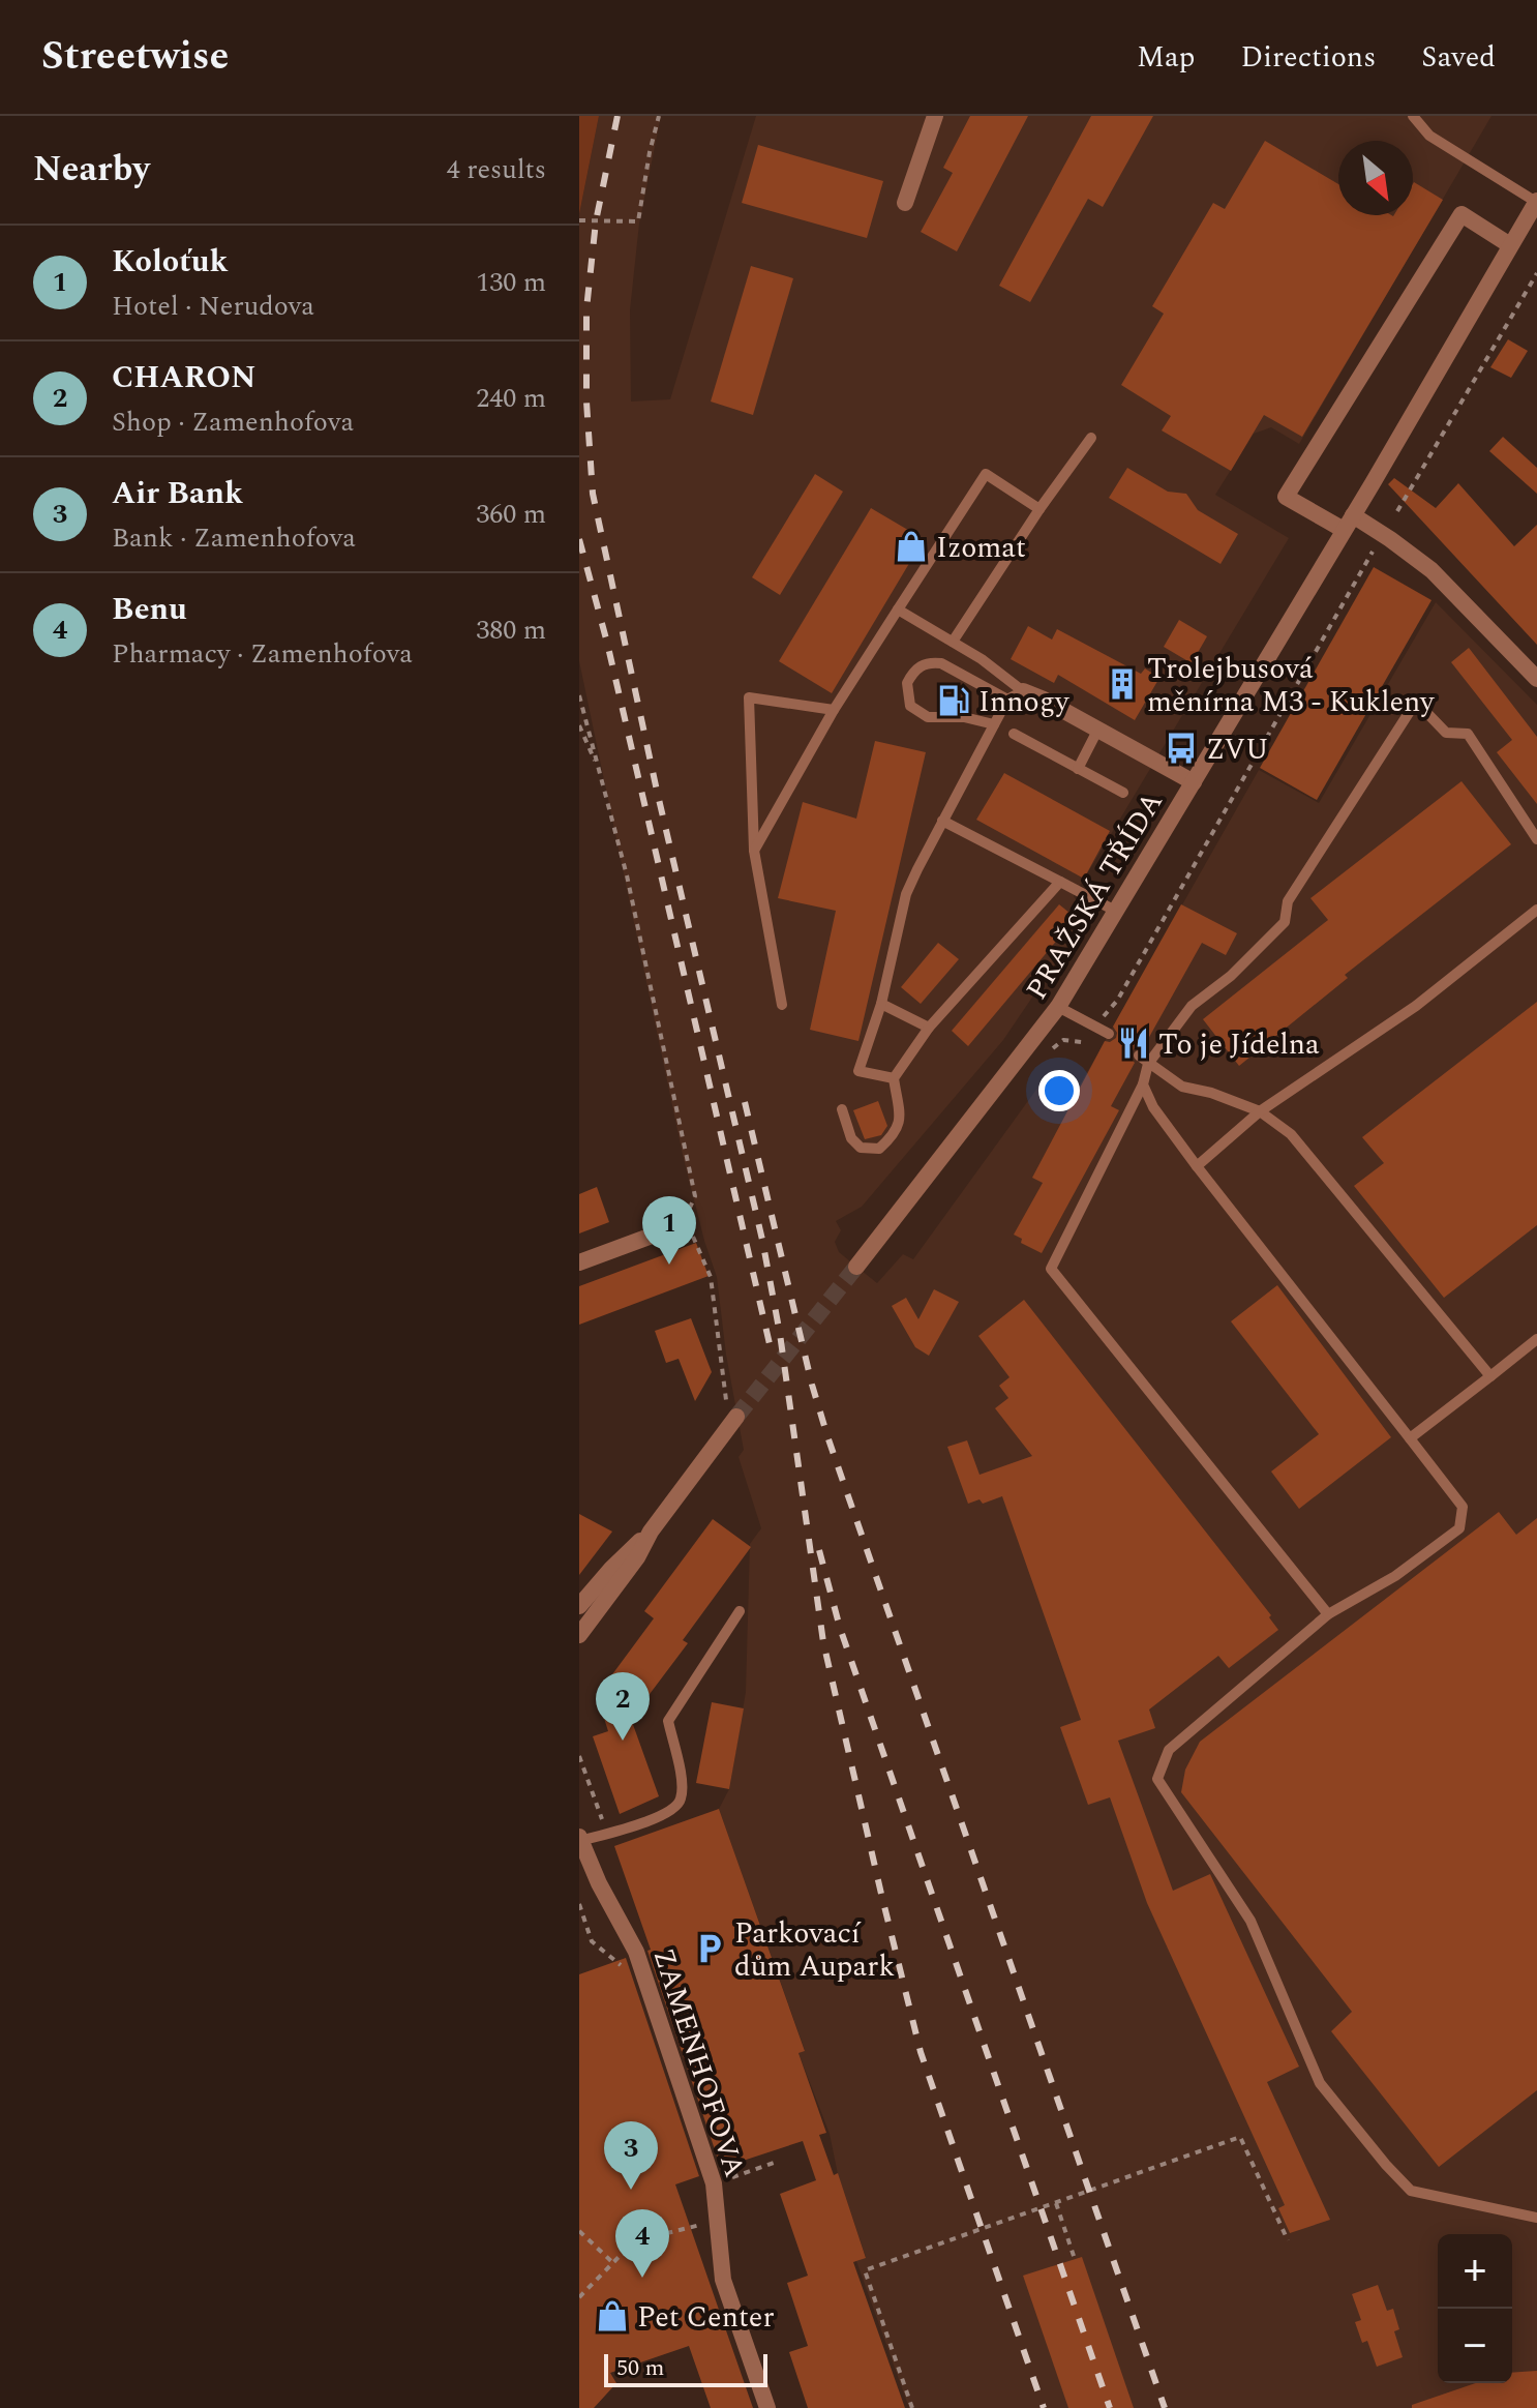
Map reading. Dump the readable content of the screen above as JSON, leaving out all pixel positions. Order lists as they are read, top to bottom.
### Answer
{
  "streets": {
    "street": ["PRAŽSKÁ TŘÍDA", "ZAMENHOFOVA"]
  },
  "places": {
    "shop": ["Izomat", "Pet Center"],
    "building": ["Trolejbusová měnírna M3 - Kukleny"],
    "fuel station": ["Innogy"],
    "bus stop": ["ZVU"],
    "restaurant": ["To je Jídelna"],
    "parking": ["Parkovací dům Aupark"]
  },
  "scale_bar": "50 m",
  "north": "bottom right",
  "page": {
    "header": "Streetwise",
    "nav": ["Map", "Directions", "Saved"],
    "heading": ["Nearby", "4 results"],
    "list": [
      {
        "mark": "1",
        "name": "Koloťuk",
        "note": "Hotel · Nerudova",
        "value": "130 m"
      },
      {
        "mark": "2",
        "name": "CHARON",
        "note": "Shop · Zamenhofova",
        "value": "240 m"
      },
      {
        "mark": "3",
        "name": "Air Bank",
        "note": "Bank · Zamenhofova",
        "value": "360 m"
      },
      {
        "mark": "4",
        "name": "Benu",
        "note": "Pharmacy · Zamenhofova",
        "value": "380 m"
      }
    ],
    "pins": [
      "1",
      "2",
      "3",
      "4"
    ],
    "map_buttons": ["+", "−"],
    "scale": "50 m"
  }
}
